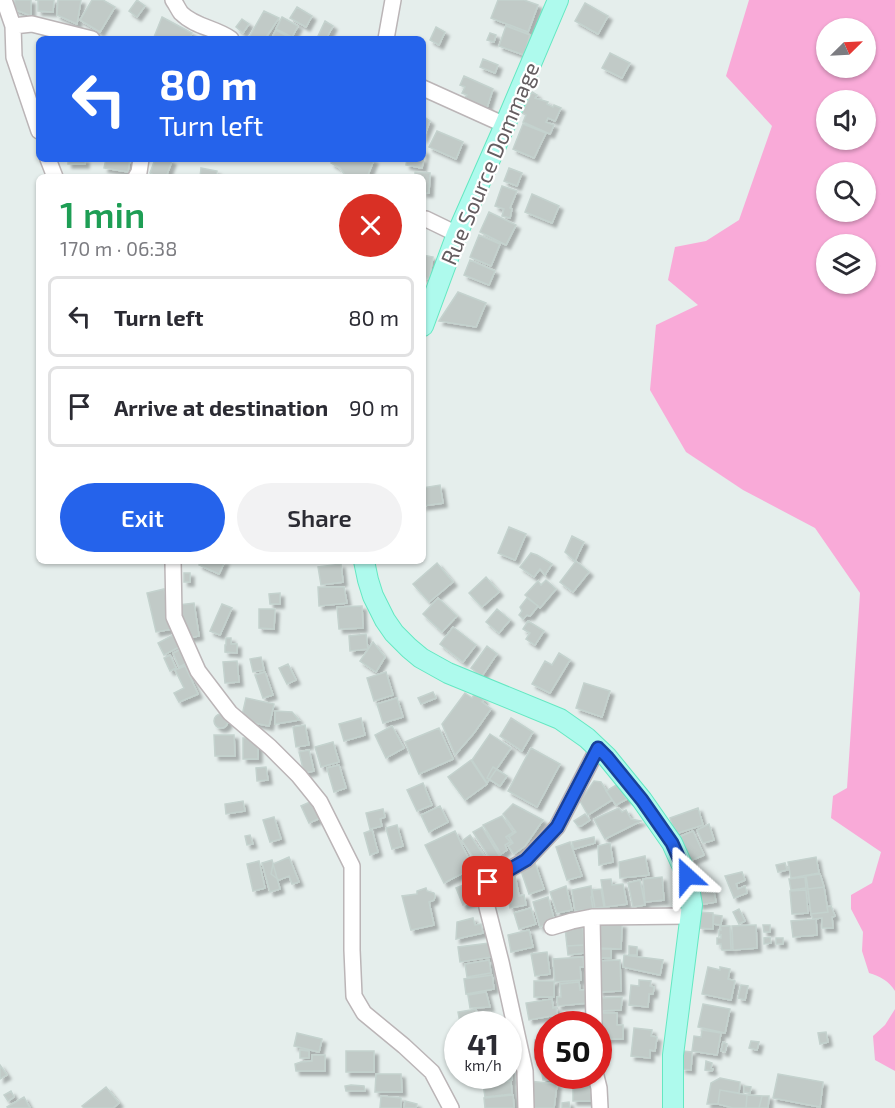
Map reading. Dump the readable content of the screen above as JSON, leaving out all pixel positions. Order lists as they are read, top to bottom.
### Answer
{
  "streets": {
    "main road": ["Rue Source Dommage"]
  },
  "north": "top right",
  "page": {
    "turn": ["80 m", "Turn left"],
    "heading": ["1 min", "170 m · 06:38"],
    "list": [
      {
        "name": "Turn left",
        "value": "80 m"
      },
      {
        "name": "Arrive at destination",
        "value": "90 m"
      }
    ],
    "buttons": ["Exit", "Share"],
    "speed": "41 km/h",
    "limit": "50"
  }
}
